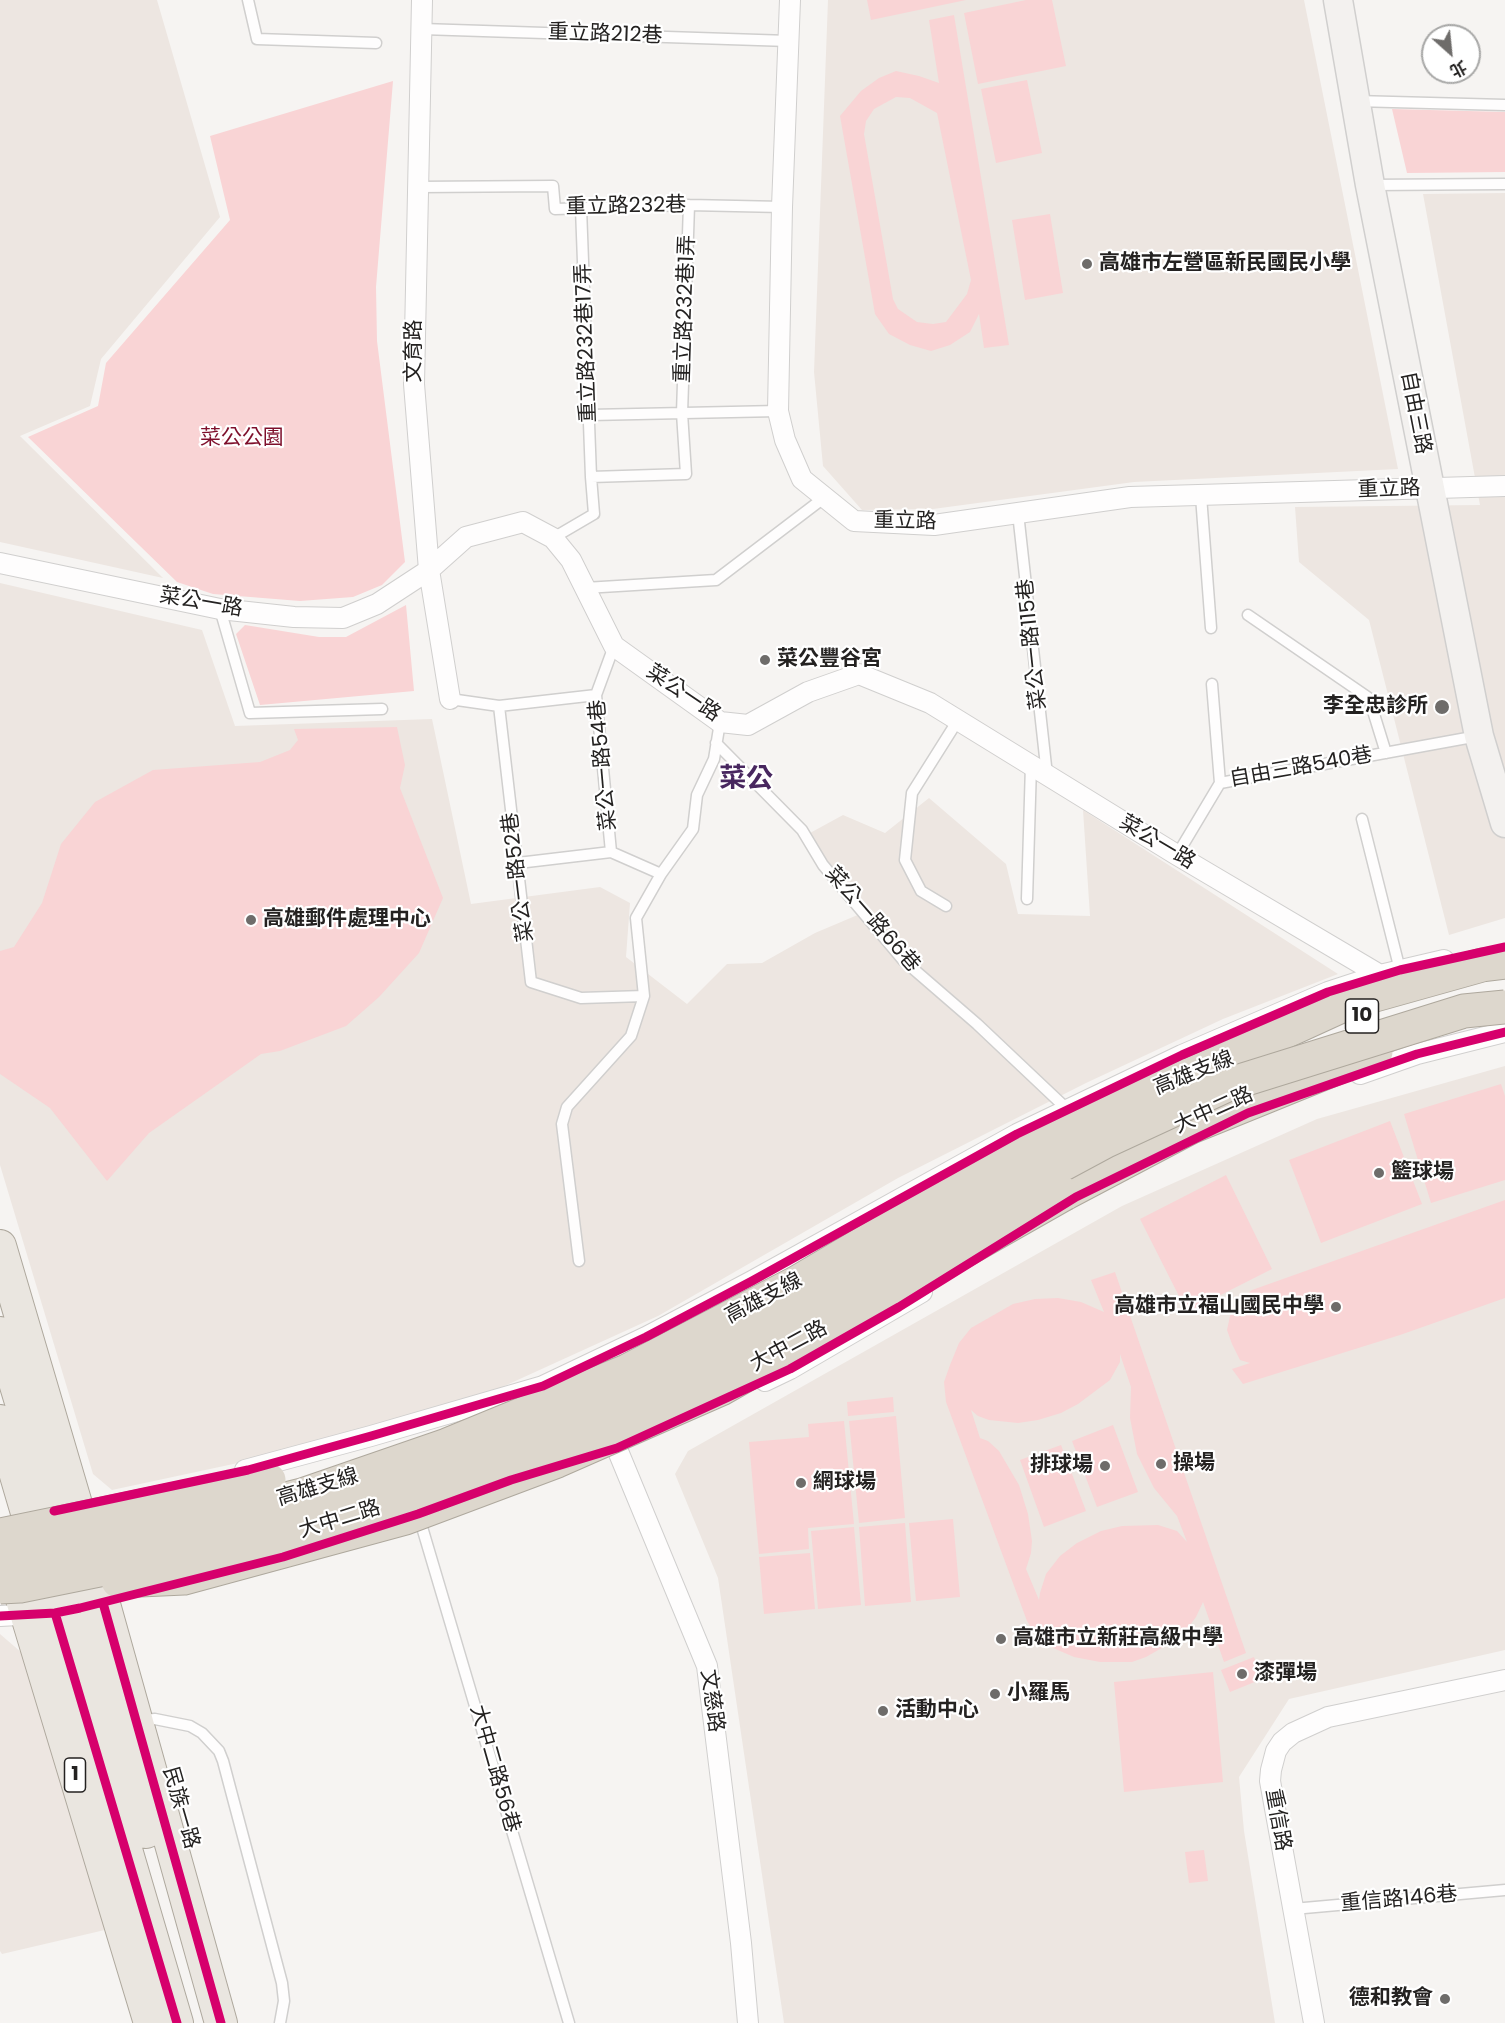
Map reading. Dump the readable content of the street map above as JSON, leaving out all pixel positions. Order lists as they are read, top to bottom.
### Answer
{
  "streets": {
    "highway": ["10", "高雄支線"],
    "main road": ["1", "民族一路"],
    "street": [
      "文育路",
      "自由三路",
      "重立路",
      "菜公一路",
      "大中二路",
      "文慈路",
      "重信路"
    ],
    "lane": [
      "重立路212巷",
      "重立路232巷",
      "重立路232巷1弄",
      "重立路232巷17弄",
      "菜公一路115巷",
      "菜公一路54巷",
      "自由三路540巷",
      "菜公一路52巷",
      "菜公一路66巷",
      "大中二路56巷",
      "重信路146巷"
    ]
  },
  "crossings": [
    ["重立路212巷", "文育路"],
    ["重立路212巷", "重立路"],
    ["重立路232巷", "重立路232巷1弄"],
    ["重立路232巷", "重立路232巷17弄"],
    ["重立路232巷", "文育路"],
    ["重立路232巷", "重立路"],
    ["重立路232巷1弄", "重立路232巷17弄"],
    ["重立路232巷17弄", "文育路"],
    ["重立路232巷17弄", "菜公一路"],
    ["重立路232巷17弄", "菜公一路54巷"],
    ["重立路232巷17弄", "菜公一路52巷"],
    ["文育路", "菜公一路"],
    ["文育路", "菜公一路54巷"],
    ["文育路", "菜公一路52巷"],
    ["自由三路", "重立路"],
    ["自由三路", "自由三路540巷"],
    ["重立路", "菜公一路115巷"],
    ["菜公一路", "菜公一路115巷"],
    ["菜公一路", "菜公一路54巷"],
    ["菜公一路", "菜公一路52巷"],
    ["菜公一路54巷", "菜公一路52巷"],
    ["高雄支線", "大中二路"],
    ["高雄支線", "民族一路"],
    ["大中二路", "文慈路"],
    ["大中二路", "大中二路56巷"],
    ["大中二路", "民族一路"],
    ["重信路", "重信路146巷"]
  ],
  "districts": ["菜公"],
  "parks": ["菜公公園"],
  "places": [
    "高雄市左營區新民國民小學",
    "菜公豐谷宮",
    "李全忠診所",
    "高雄郵件處理中心",
    "籃球場",
    "高雄市立福山國民中學",
    "操場",
    "排球場",
    "網球場",
    "高雄市立新莊高級中學",
    "漆彈場",
    "小羅馬",
    "活動中心",
    "德和教會"
  ],
  "north": "bottom right"
}
